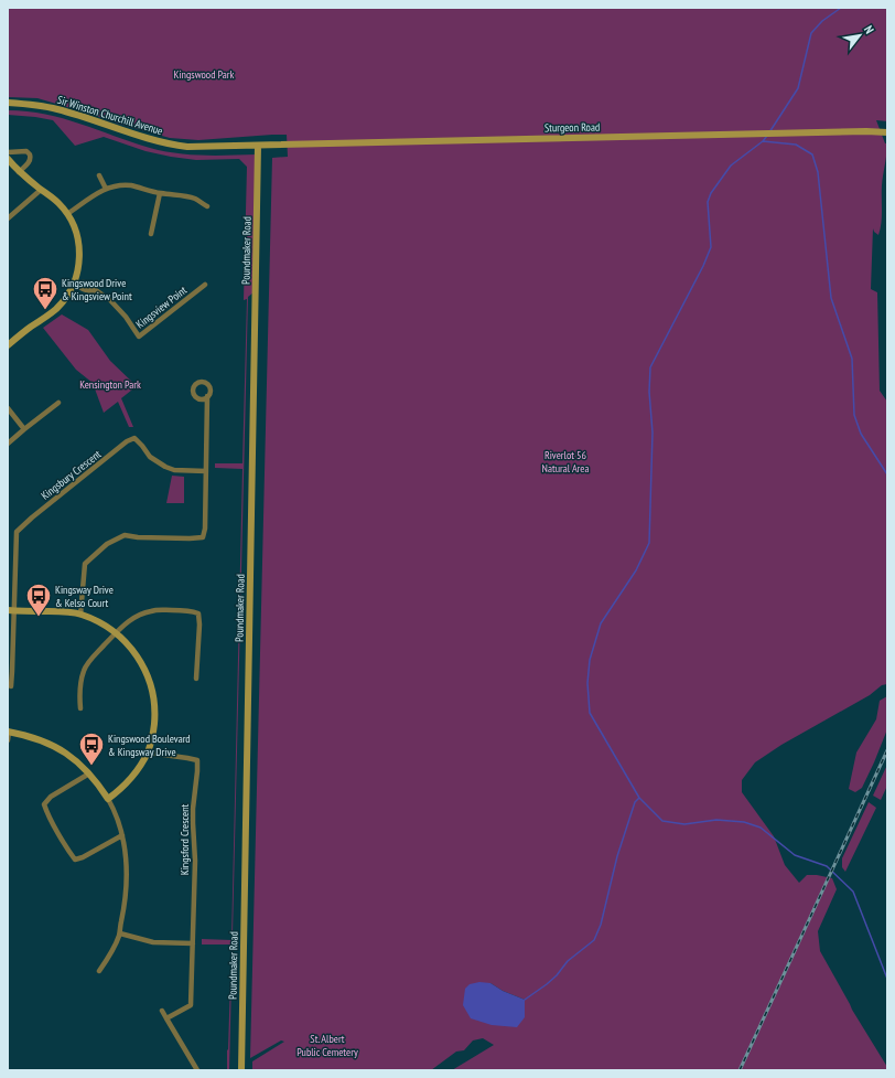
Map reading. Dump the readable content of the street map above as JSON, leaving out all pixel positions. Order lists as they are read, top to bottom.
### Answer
{
  "streets": {
    "street": [
      "Sir Winston Churchill Avenue",
      "Sturgeon Road",
      "Poundmaker Road",
      "Kingsview Point",
      "Kingsbury Crescent",
      "Kingsford Crescent"
    ]
  },
  "crossings": [
    ["Sir Winston Churchill Avenue", "Sturgeon Road"],
    ["Sir Winston Churchill Avenue", "Poundmaker Road"],
    ["Sturgeon Road", "Poundmaker Road"]
  ],
  "parks": [
    "Kingswood Park",
    "Kensington Park",
    "Riverlot 56 Natural Area",
    "St. Albert Public Cemetery"
  ],
  "places": {
    "bus stop": ["Kingswood Drive & Kingsview Point", "Kingsway Drive & Kelso Court", "Kingswood Boulevard & Kingsway Drive"]
  },
  "north": "top right"
}
